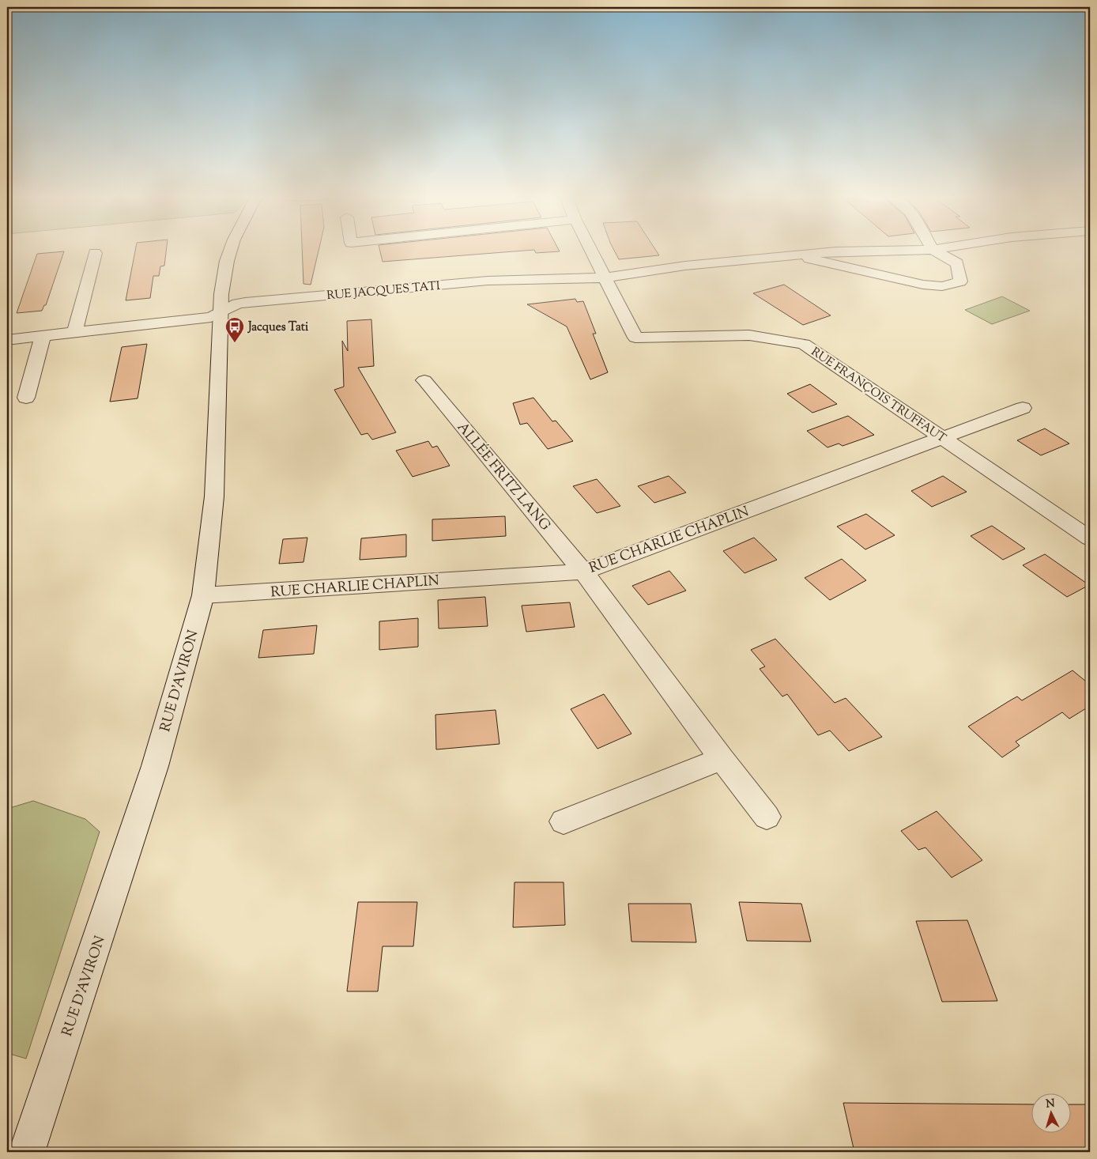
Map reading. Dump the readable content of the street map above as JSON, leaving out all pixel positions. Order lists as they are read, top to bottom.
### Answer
{
  "streets": {
    "street": [
      "RUE JACQUES TATI",
      "RUE FRANÇOIS TRUFFAUT",
      "ALLÉE FRITZ LANG",
      "RUE CHARLIE CHAPLIN",
      "RUE D'AVIRON"
    ]
  },
  "crossings": [
    ["RUE JACQUES TATI", "RUE FRANÇOIS TRUFFAUT"],
    ["RUE JACQUES TATI", "RUE D'AVIRON"],
    ["RUE FRANÇOIS TRUFFAUT", "RUE CHARLIE CHAPLIN"],
    ["ALLÉE FRITZ LANG", "RUE CHARLIE CHAPLIN"],
    ["RUE CHARLIE CHAPLIN", "RUE D'AVIRON"]
  ],
  "places": {
    "bus stop": ["Jacques Tati"]
  },
  "north": "top"
}
